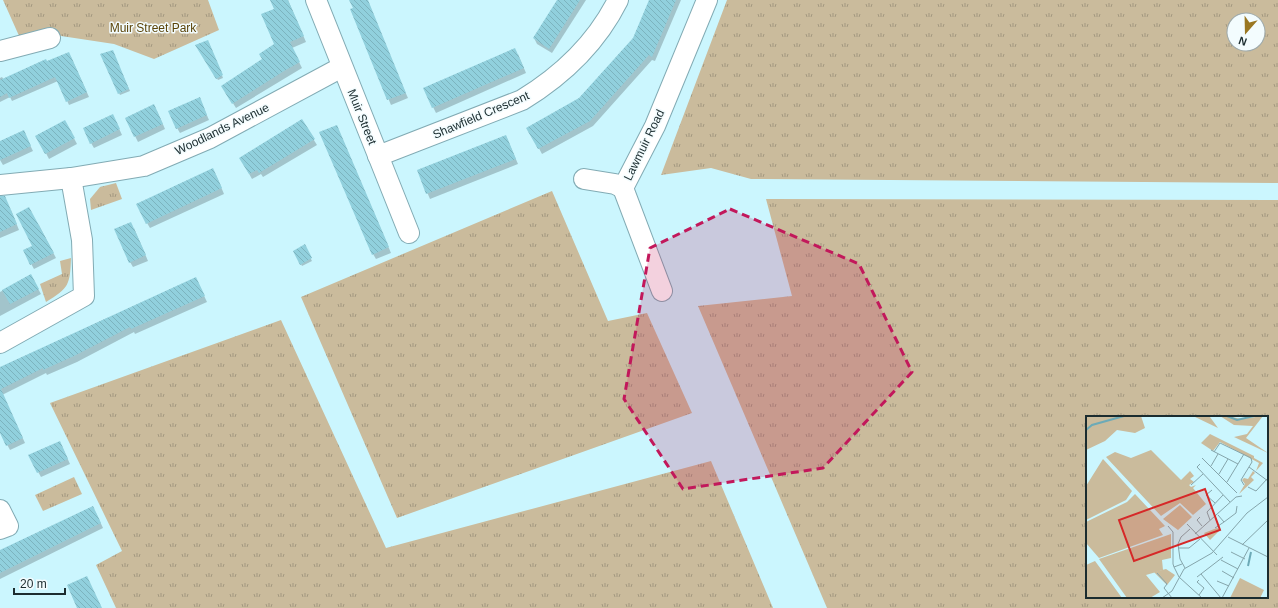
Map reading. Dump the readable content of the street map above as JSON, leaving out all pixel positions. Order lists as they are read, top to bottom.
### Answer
{
  "streets": {
    "street": [
      "Shawfield Crescent",
      "Muir Street",
      "Woodlands Avenue",
      "Lawmuir Road"
    ]
  },
  "crossings": [
    ["Shawfield Crescent", "Muir Street"],
    ["Muir Street", "Woodlands Avenue"]
  ],
  "parks": ["Muir Street Park"],
  "scale_bar": "20 m",
  "north": "bottom"
}
